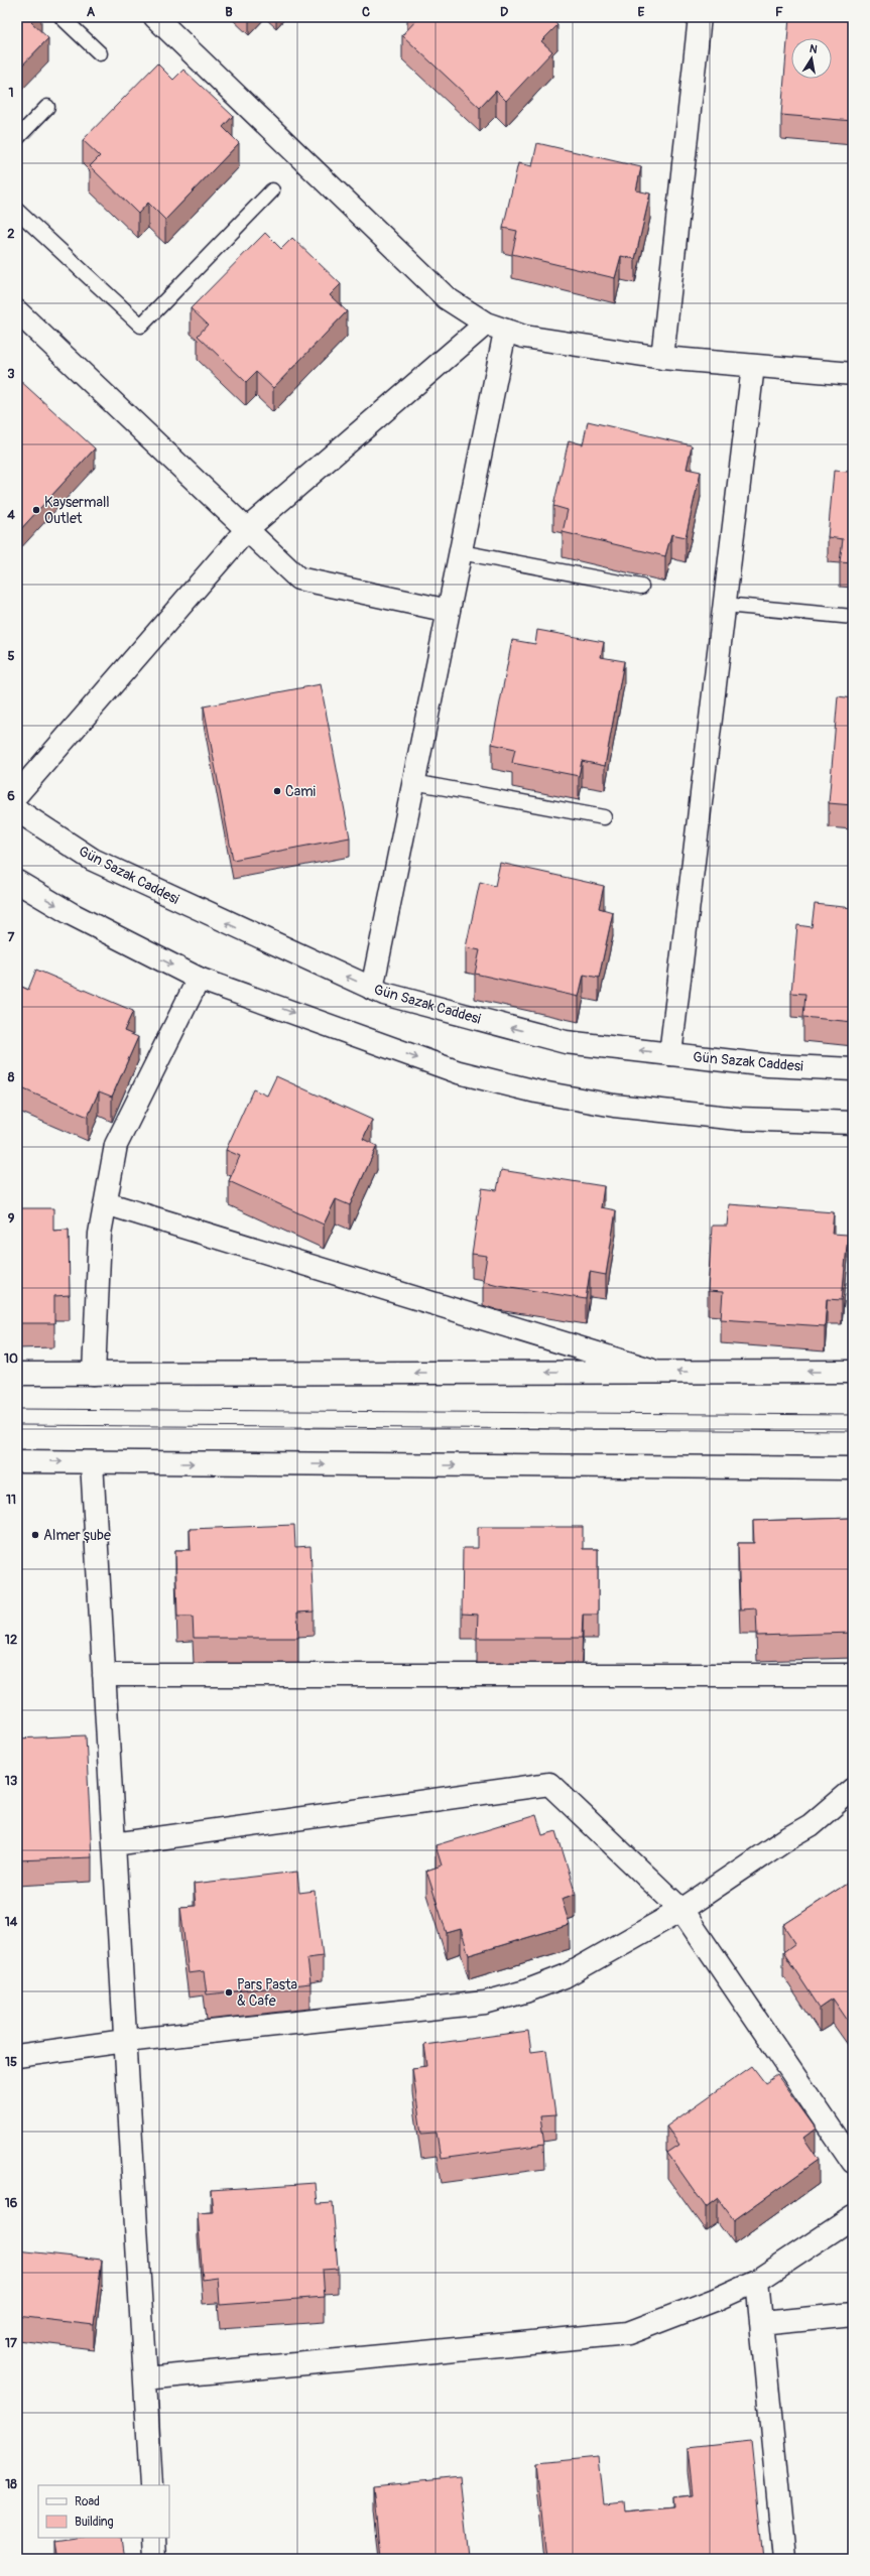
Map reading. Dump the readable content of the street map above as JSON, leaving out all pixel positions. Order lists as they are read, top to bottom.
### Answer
{
  "streets": {
    "street": ["Gün Sazak Caddesi"]
  },
  "places": [
    "Kaysermall Outlet",
    "Cami",
    "Almer şube",
    "Pars Pasta & Cafe"
  ],
  "legend": ["Road", "Building"],
  "north": "top",
  "grid": {
    "columns": [
      "A",
      "B",
      "C",
      "D",
      "E",
      "F"
    ],
    "rows": [
      "1",
      "2",
      "3",
      "4",
      "5",
      "6",
      "7",
      "8",
      "9",
      "10",
      "11",
      "12",
      "13",
      "14",
      "15",
      "16",
      "17",
      "18"
    ]
  }
}
